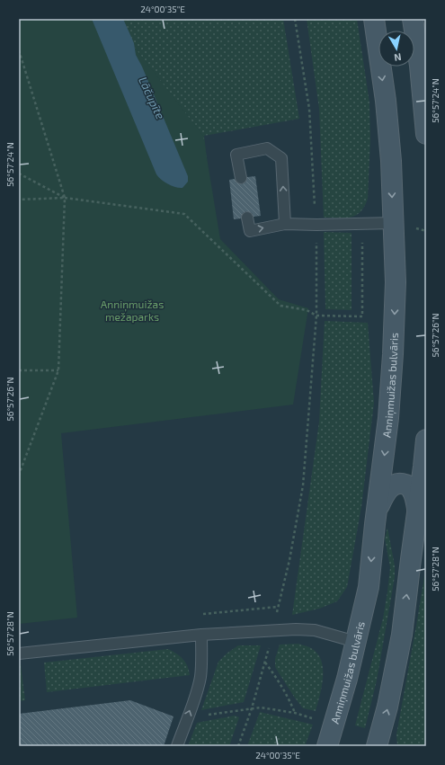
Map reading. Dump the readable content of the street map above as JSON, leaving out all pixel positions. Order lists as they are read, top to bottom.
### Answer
{
  "streets": {
    "street": ["Anniņmuižas bulvāris"]
  },
  "water": ["Lāčupīte"],
  "parks": ["Anniņmuižas mežaparks"],
  "north": "bottom",
  "coordinates": [
    "24°00'35\"E",
    "56°57'24\"N",
    "56°57'26\"N",
    "56°57'28\"N"
  ]
}
